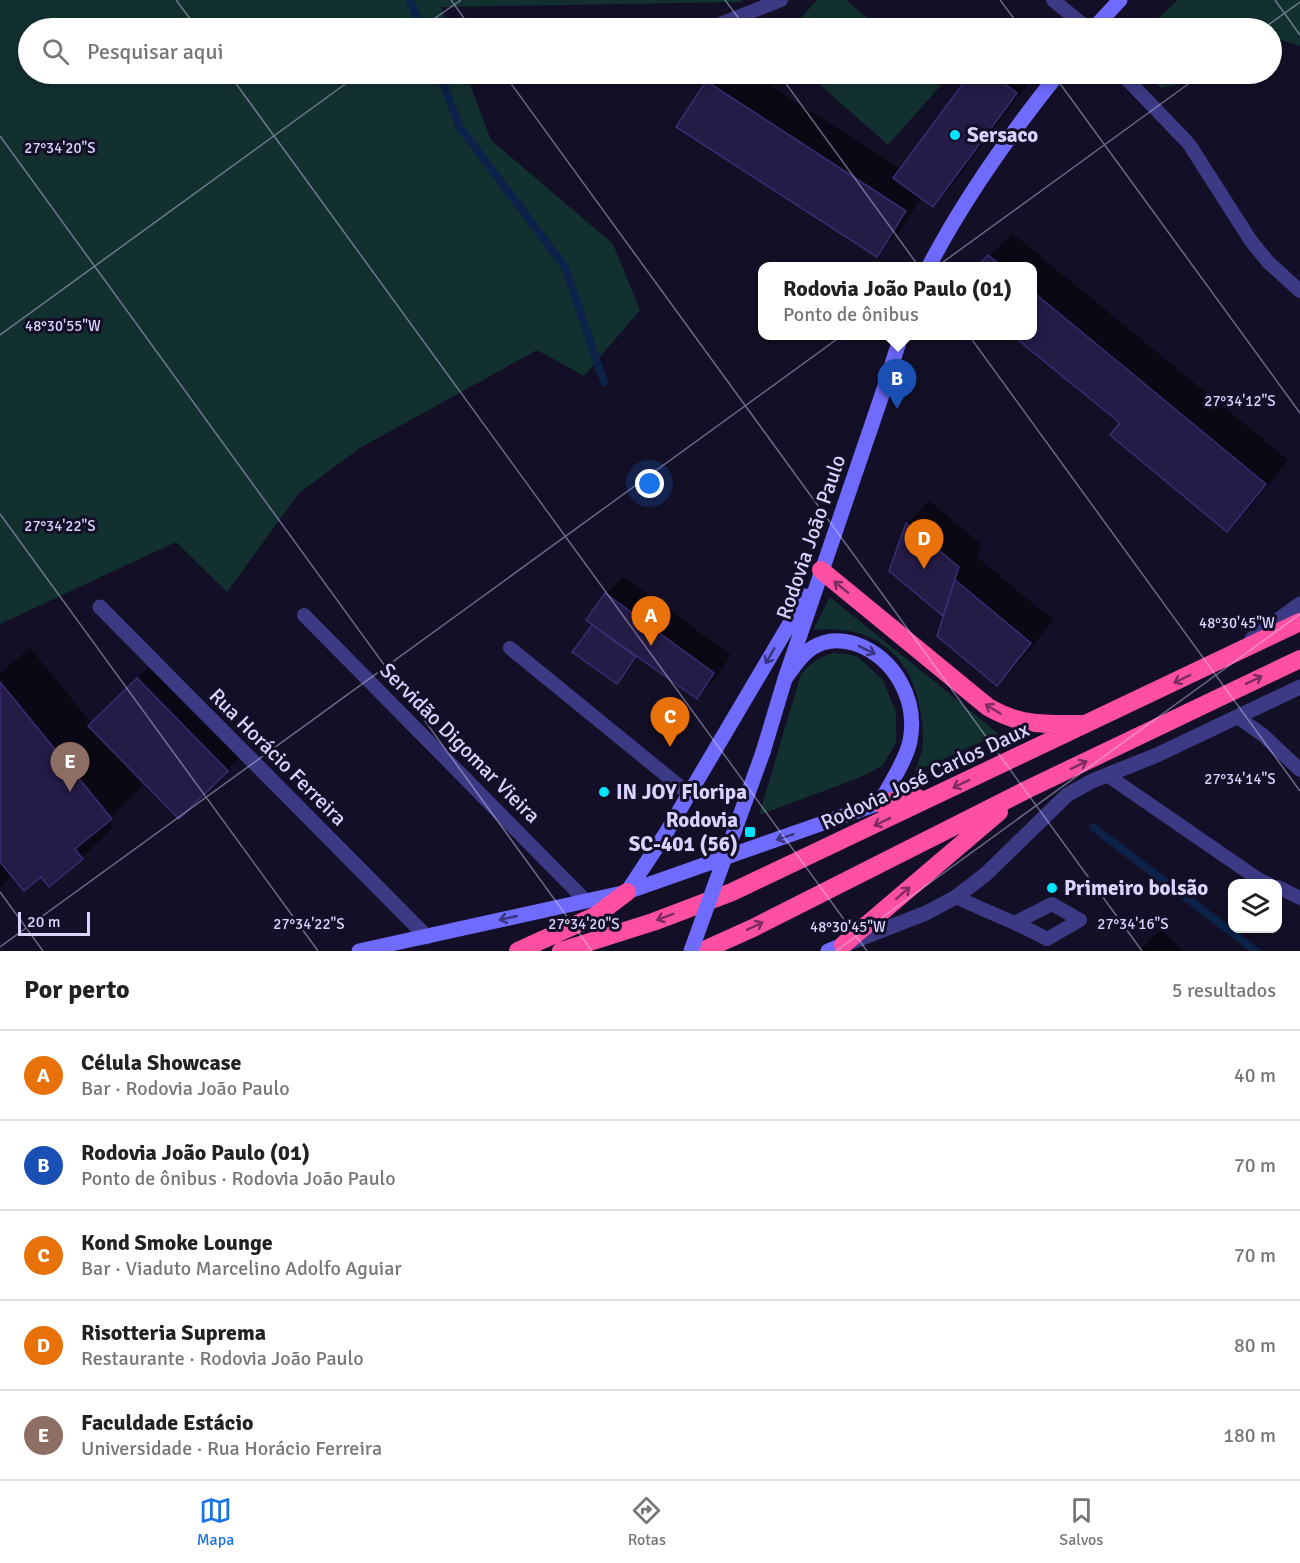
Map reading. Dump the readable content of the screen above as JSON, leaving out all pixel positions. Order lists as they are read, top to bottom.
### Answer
{
  "streets": {
    "highway": ["Rodovia José Carlos Daux"],
    "main road": ["Rodovia João Paulo"],
    "street": ["Rua Horácio Ferreira"],
    "lane": ["Servidão Digomar Vieira"]
  },
  "places": {
    "other": ["Sersaco", "IN JOY Floripa", "Primeiro bolsão"],
    "transit": ["Rodovia SC-401 (56)"]
  },
  "scale_bar": "20 m",
  "page": {
    "search": "Pesquisar aqui",
    "popup": ["Rodovia João Paulo (01)", "Ponto de ônibus"],
    "pins": [
      "B",
      "D",
      "A",
      "C",
      "E"
    ],
    "scale": "20 m",
    "heading": ["Por perto", "5 resultados"],
    "list": [
      {
        "mark": "A",
        "name": "Célula Showcase",
        "note": "Bar · Rodovia João Paulo",
        "value": "40 m"
      },
      {
        "mark": "B",
        "name": "Rodovia João Paulo (01)",
        "note": "Ponto de ônibus · Rodovia João Paulo",
        "value": "70 m"
      },
      {
        "mark": "C",
        "name": "Kond Smoke Lounge",
        "note": "Bar · Viaduto Marcelino Adolfo Aguiar",
        "value": "70 m"
      },
      {
        "mark": "D",
        "name": "Risotteria Suprema",
        "note": "Restaurante · Rodovia João Paulo",
        "value": "80 m"
      },
      {
        "mark": "E",
        "name": "Faculdade Estácio",
        "note": "Universidade · Rua Horácio Ferreira",
        "value": "180 m"
      }
    ],
    "nav": ["Mapa", "Rotas", "Salvos"]
  },
  "coordinates": [
    "27°34'20\"S",
    "48°30'55\"W",
    "27°34'12\"S",
    "27°34'22\"S",
    "48°30'45\"W",
    "27°34'14\"S",
    "27°34'16\"S"
  ]
}
